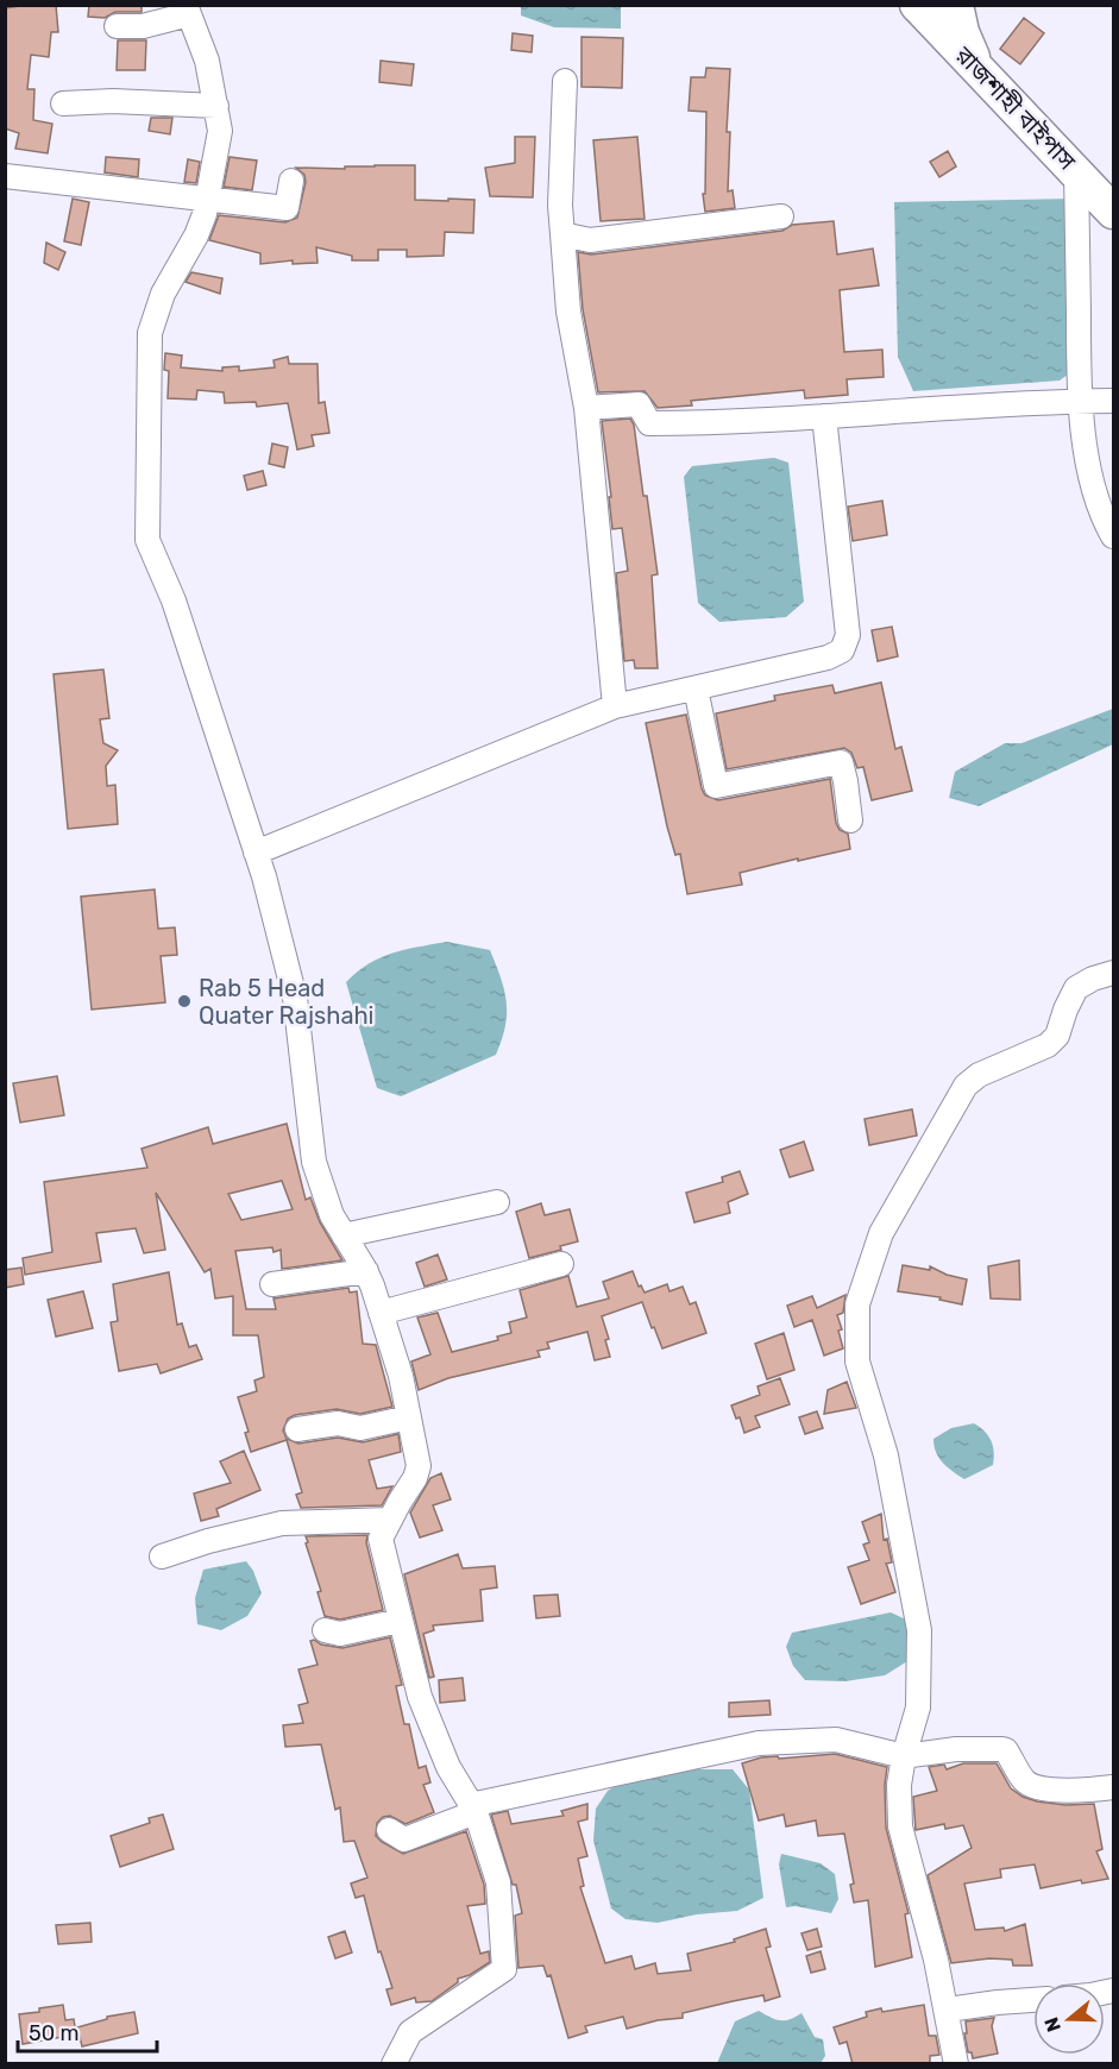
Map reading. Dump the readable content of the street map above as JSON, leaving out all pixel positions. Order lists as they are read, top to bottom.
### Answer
{
  "streets": {
    "highway": ["রাজশাহী বাইপাস"]
  },
  "places": ["Rab 5 Head Quater Rajshahi"],
  "scale_bar": "50 m",
  "north": "left"
}
